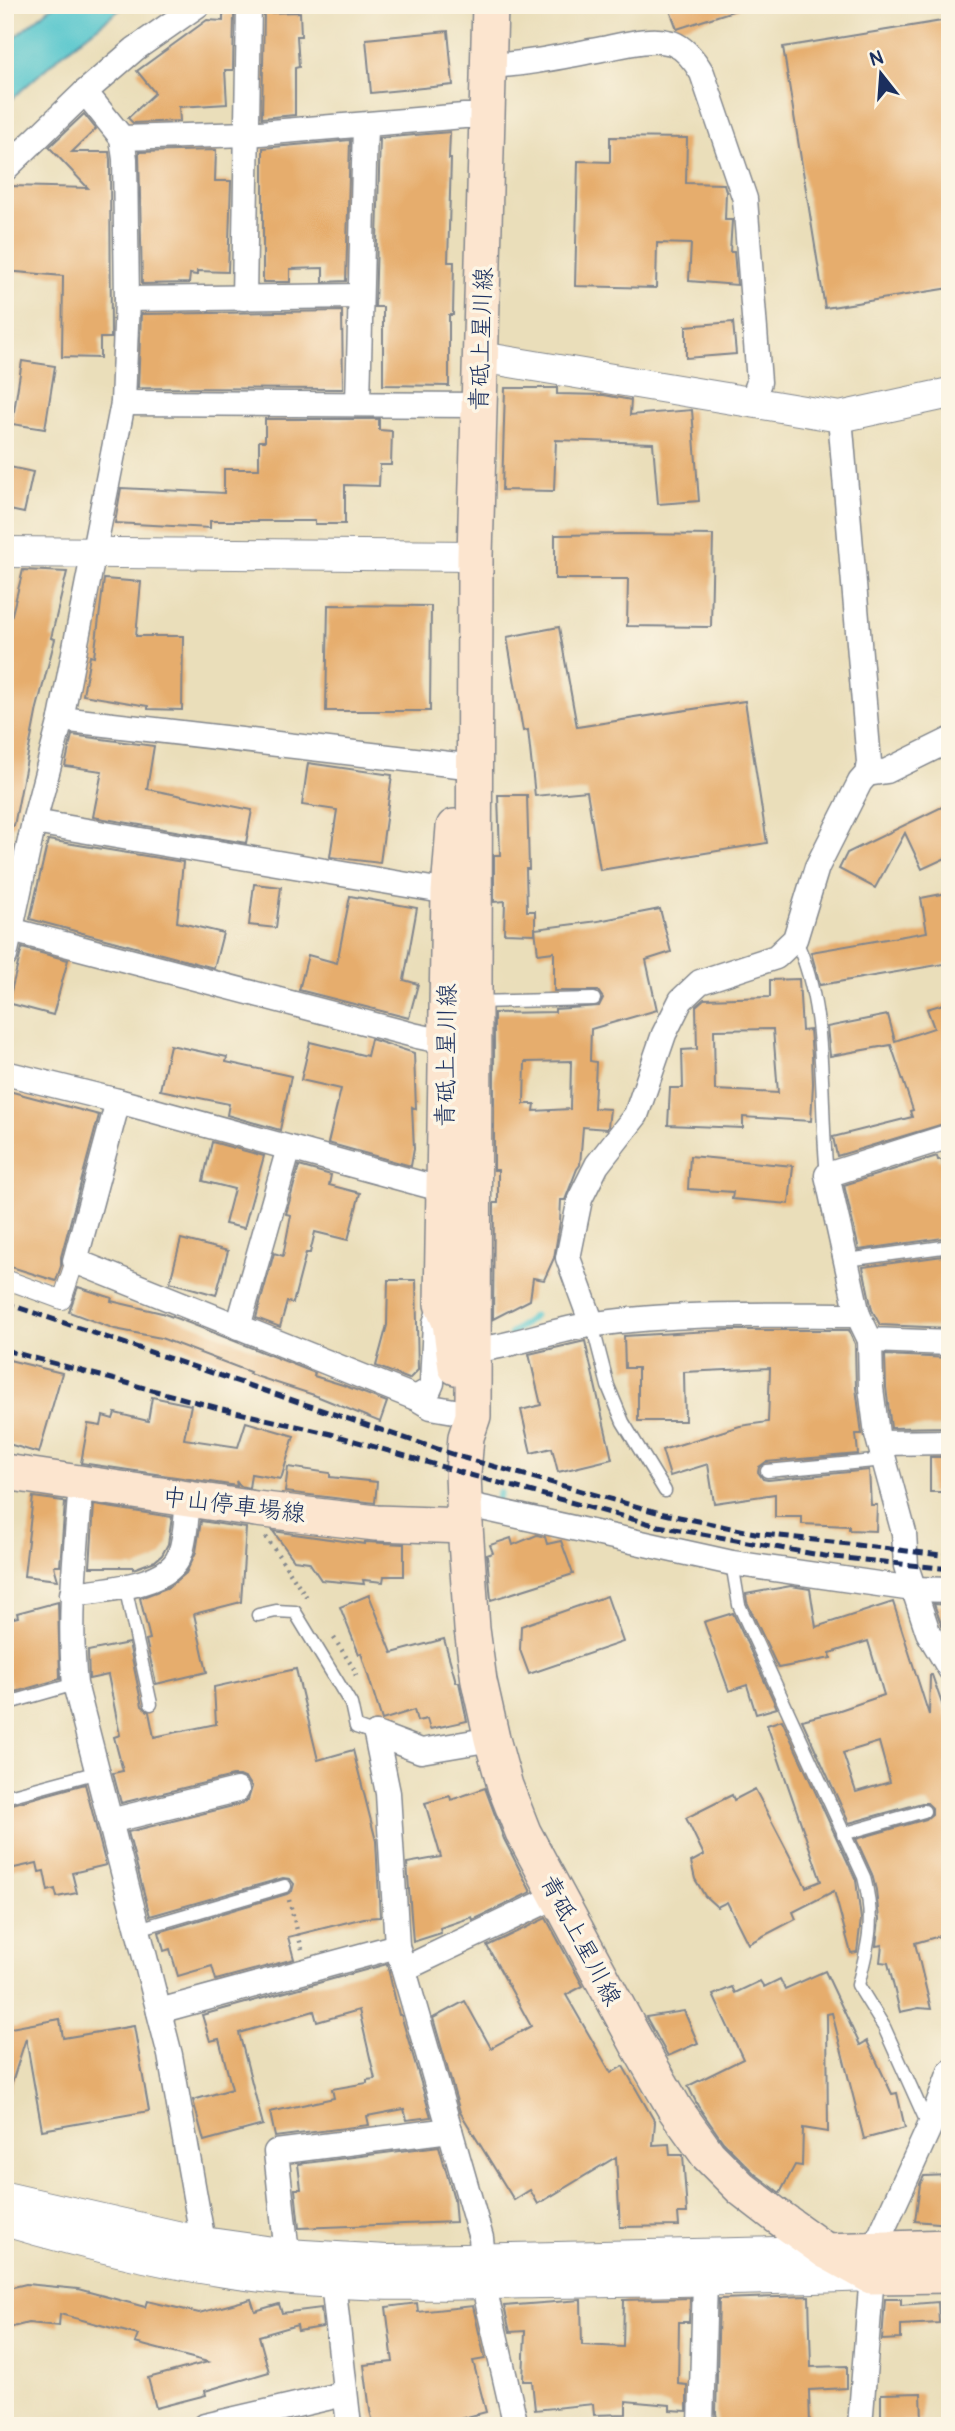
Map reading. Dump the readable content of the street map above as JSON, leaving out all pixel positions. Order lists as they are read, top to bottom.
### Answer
{
  "streets": {
    "main road": ["青砥上星川線", "中山停車場線"]
  },
  "crossings": [
    ["青砥上星川線", "中山停車場線"]
  ],
  "north": "top"
}
